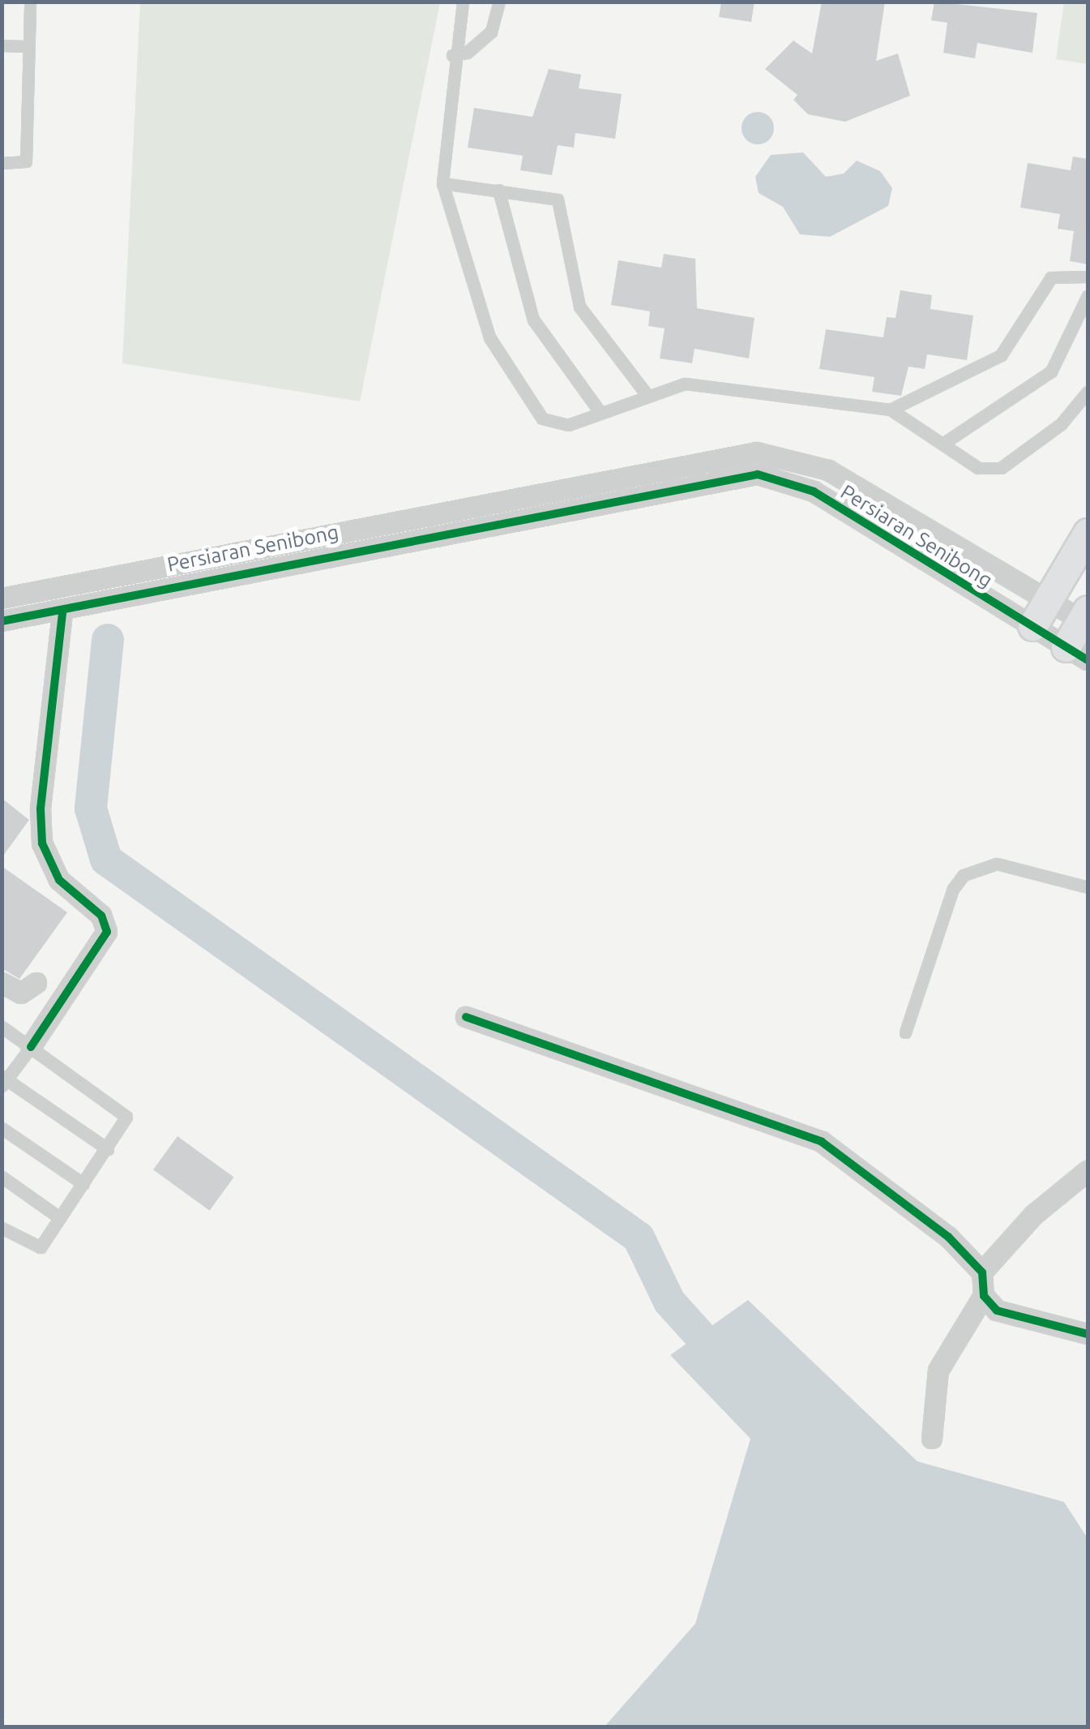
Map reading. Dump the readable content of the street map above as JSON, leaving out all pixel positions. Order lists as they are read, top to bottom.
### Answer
{
  "streets": {
    "street": ["Persiaran Senibong"]
  }
}
